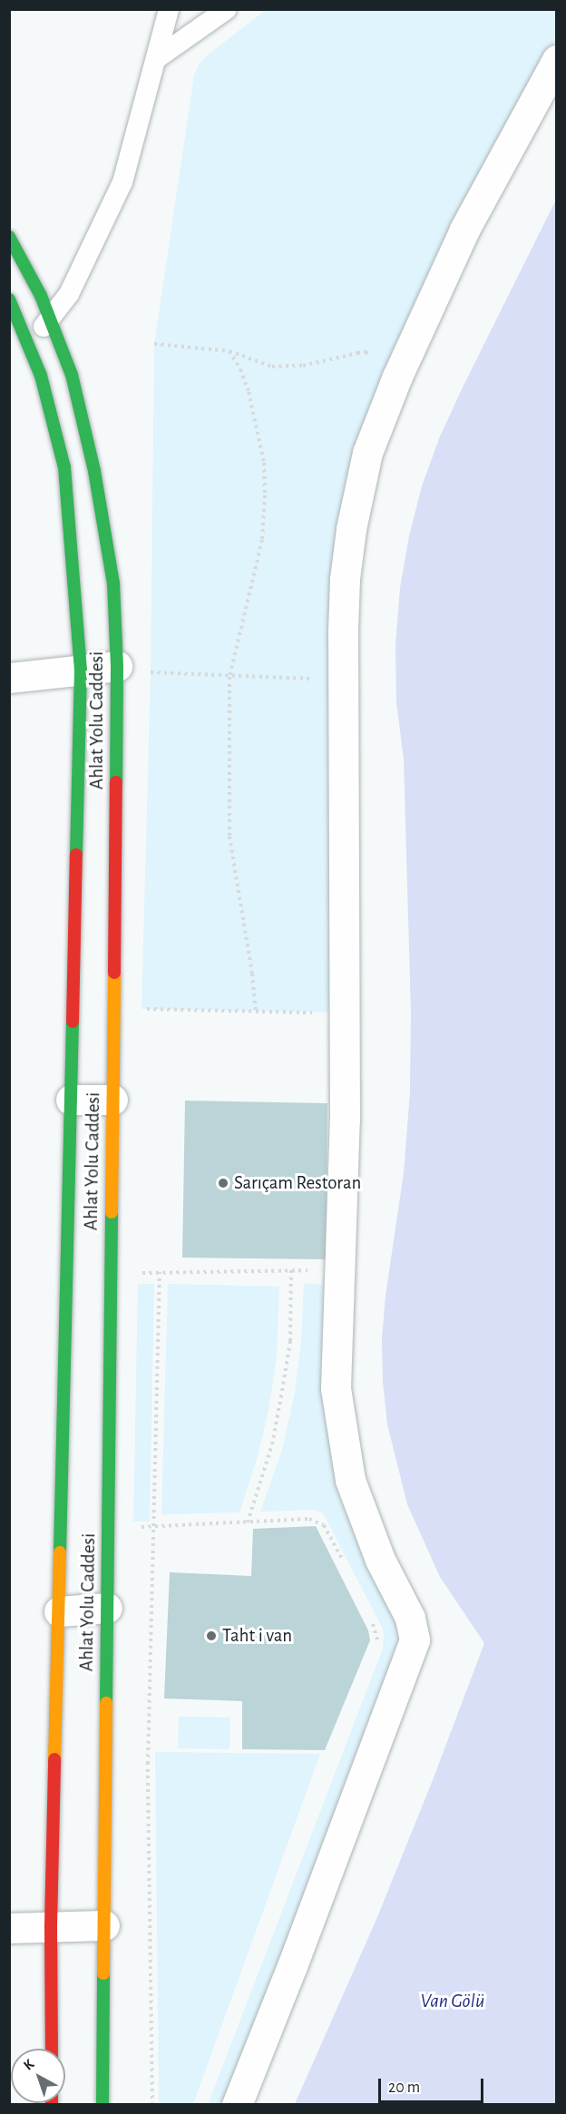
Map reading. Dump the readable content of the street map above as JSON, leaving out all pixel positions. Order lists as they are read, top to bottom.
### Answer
{
  "streets": {
    "street": ["Ahlat Yolu Caddesi"]
  },
  "water": ["Van Gölü"],
  "places": ["Sarıçam Restoran", "Taht i van"],
  "scale_bar": "20 m",
  "north": "top left"
}
